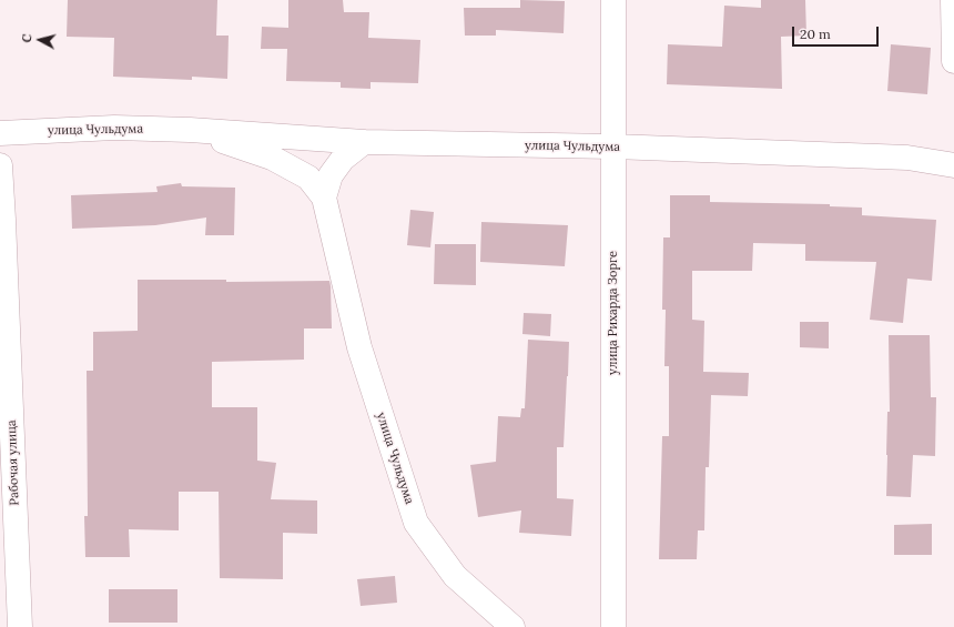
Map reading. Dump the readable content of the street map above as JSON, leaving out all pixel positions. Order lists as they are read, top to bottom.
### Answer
{
  "streets": {
    "main road": ["улица Чульдума", "улица Рихарда Зорге", "Рабочая улица"]
  },
  "crossings": [
    ["улица Чульдума", "улица Рихарда Зорге"]
  ],
  "scale_bar": "20 m",
  "north": "left"
}
